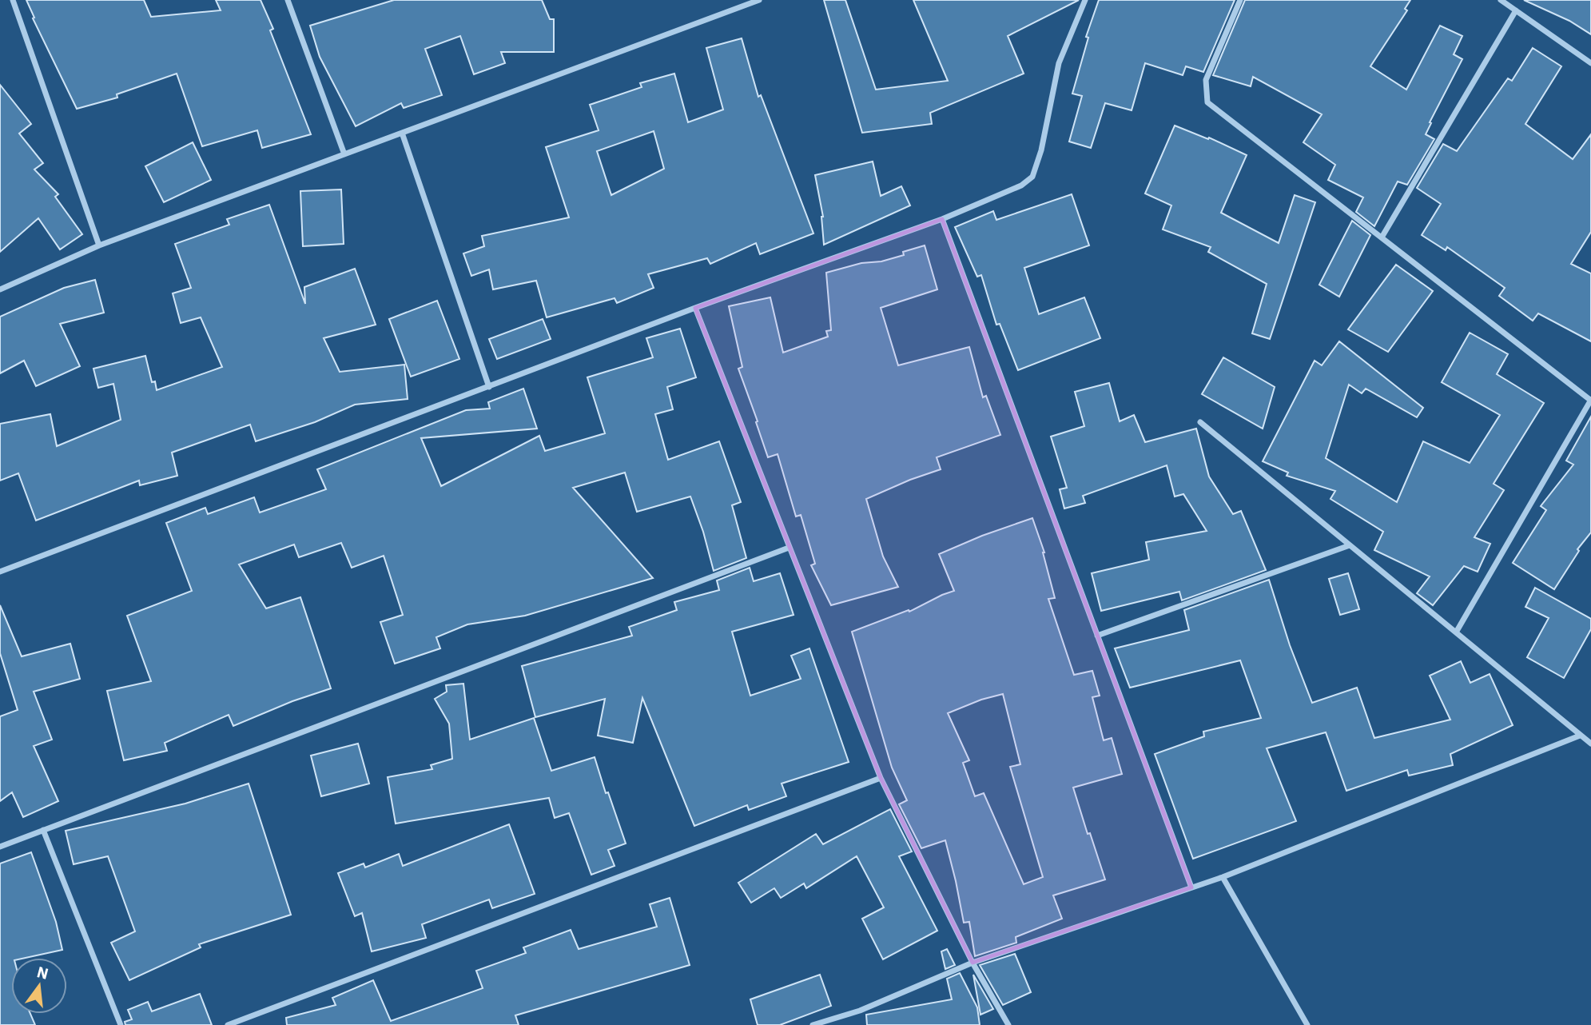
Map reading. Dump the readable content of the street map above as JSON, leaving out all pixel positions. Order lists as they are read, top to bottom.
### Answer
{
  "north": "top"
}
